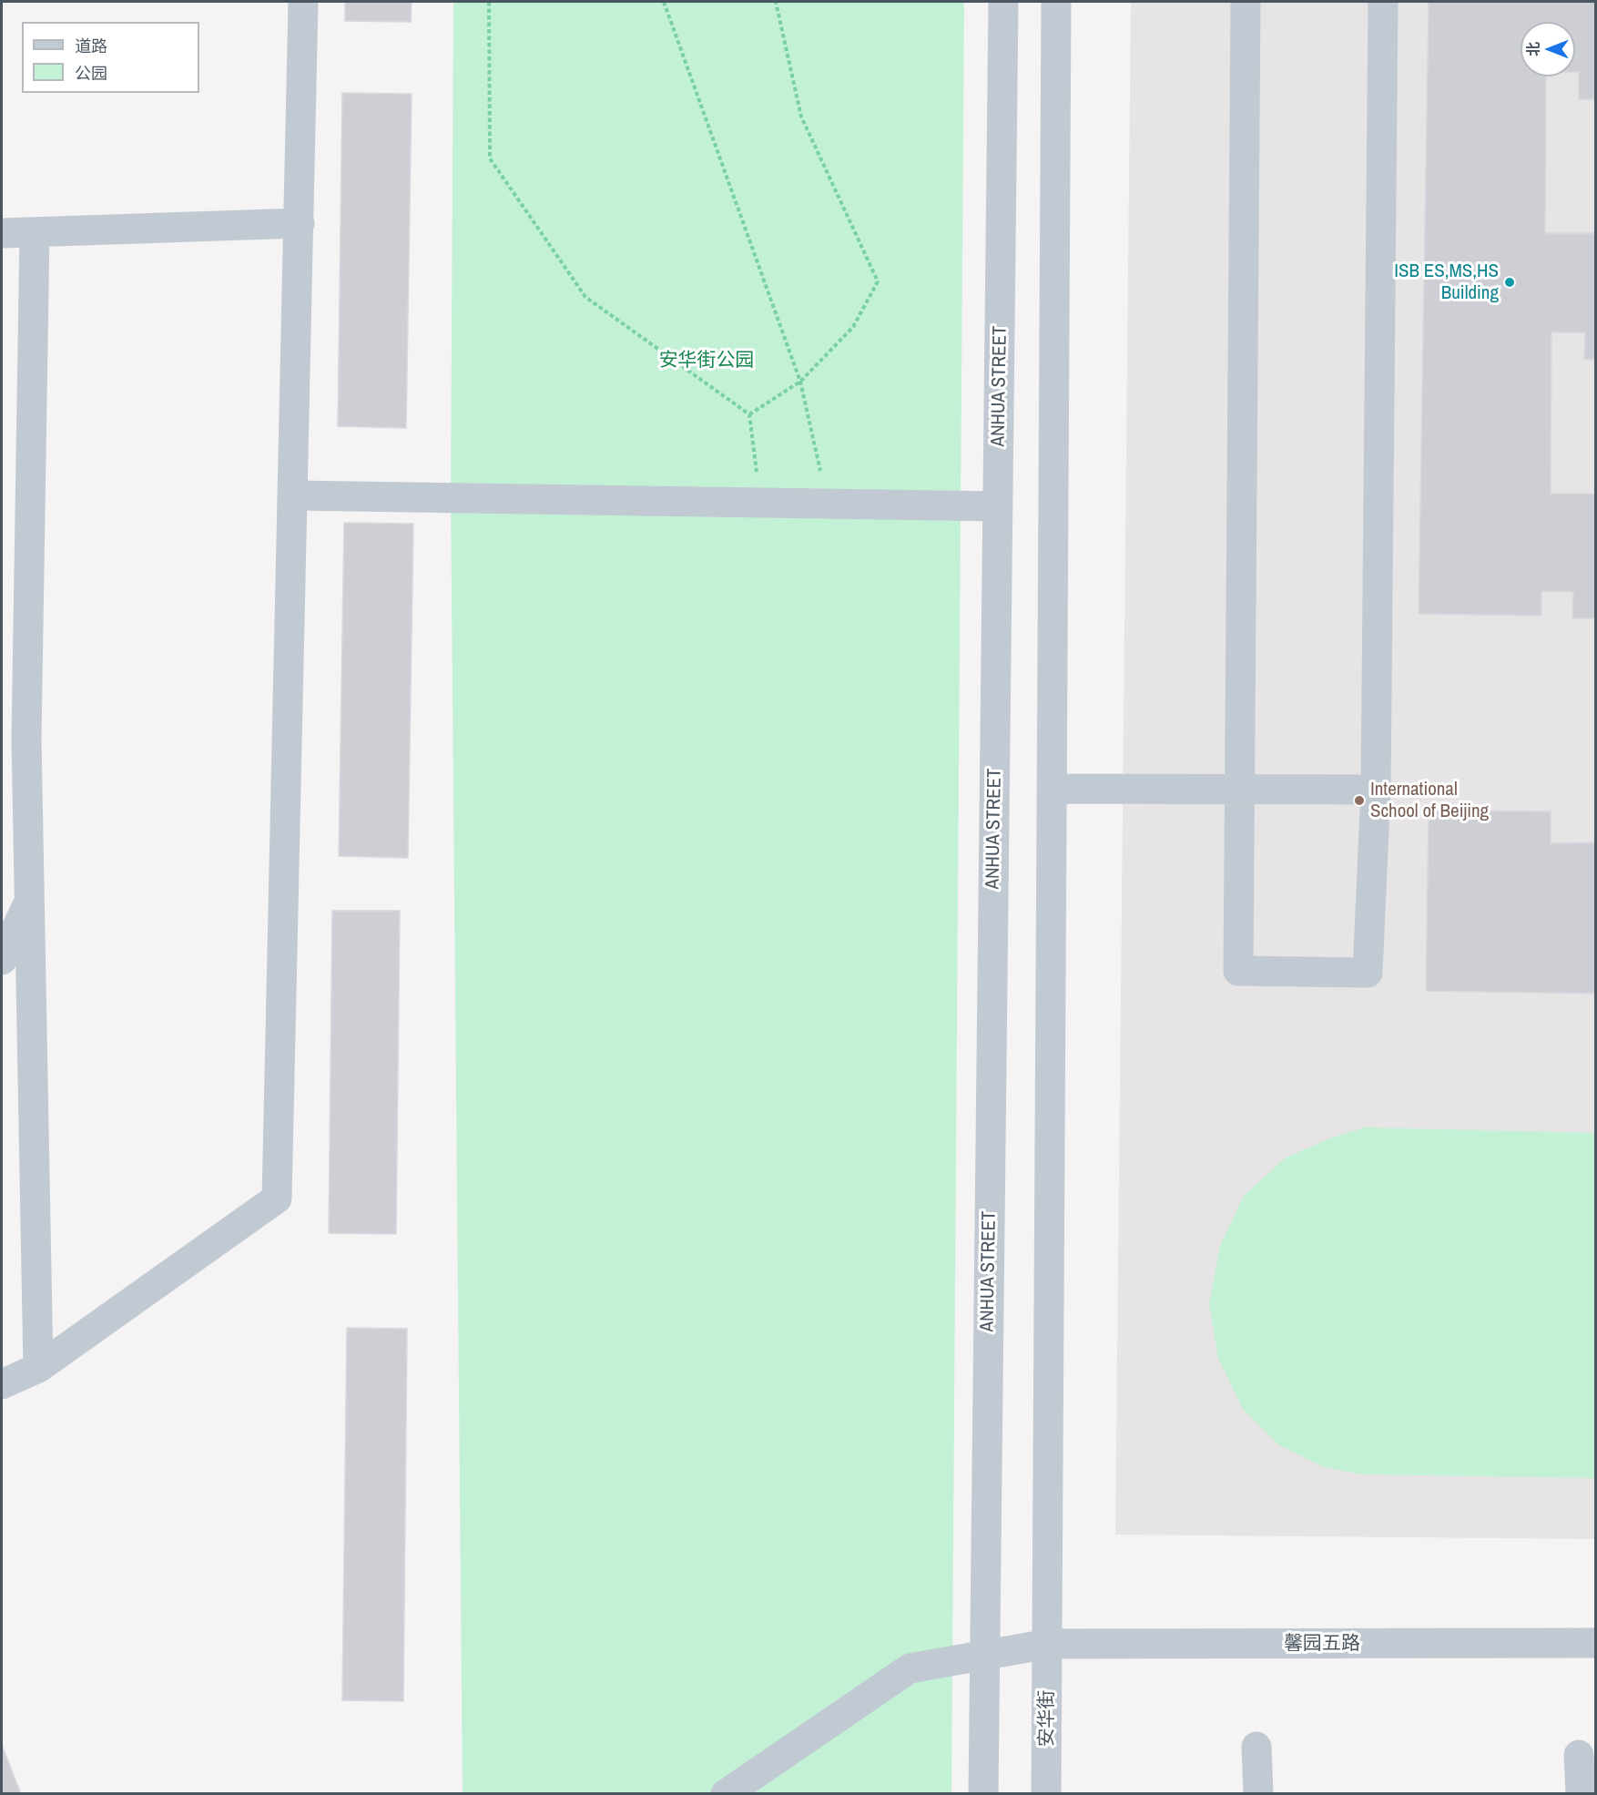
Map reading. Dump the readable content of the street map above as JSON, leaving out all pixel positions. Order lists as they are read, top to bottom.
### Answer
{
  "streets": {
    "street": ["ANHUA STREET", "馨园五路", "安华街"]
  },
  "crossings": [
    ["ANHUA STREET", "馨园五路"],
    ["馨园五路", "安华街"]
  ],
  "parks": ["安华街公园"],
  "places": ["ISB ES,MS,HS Building", "International School of Beijing"],
  "legend": ["道路", "公园"],
  "north": "left"
}
